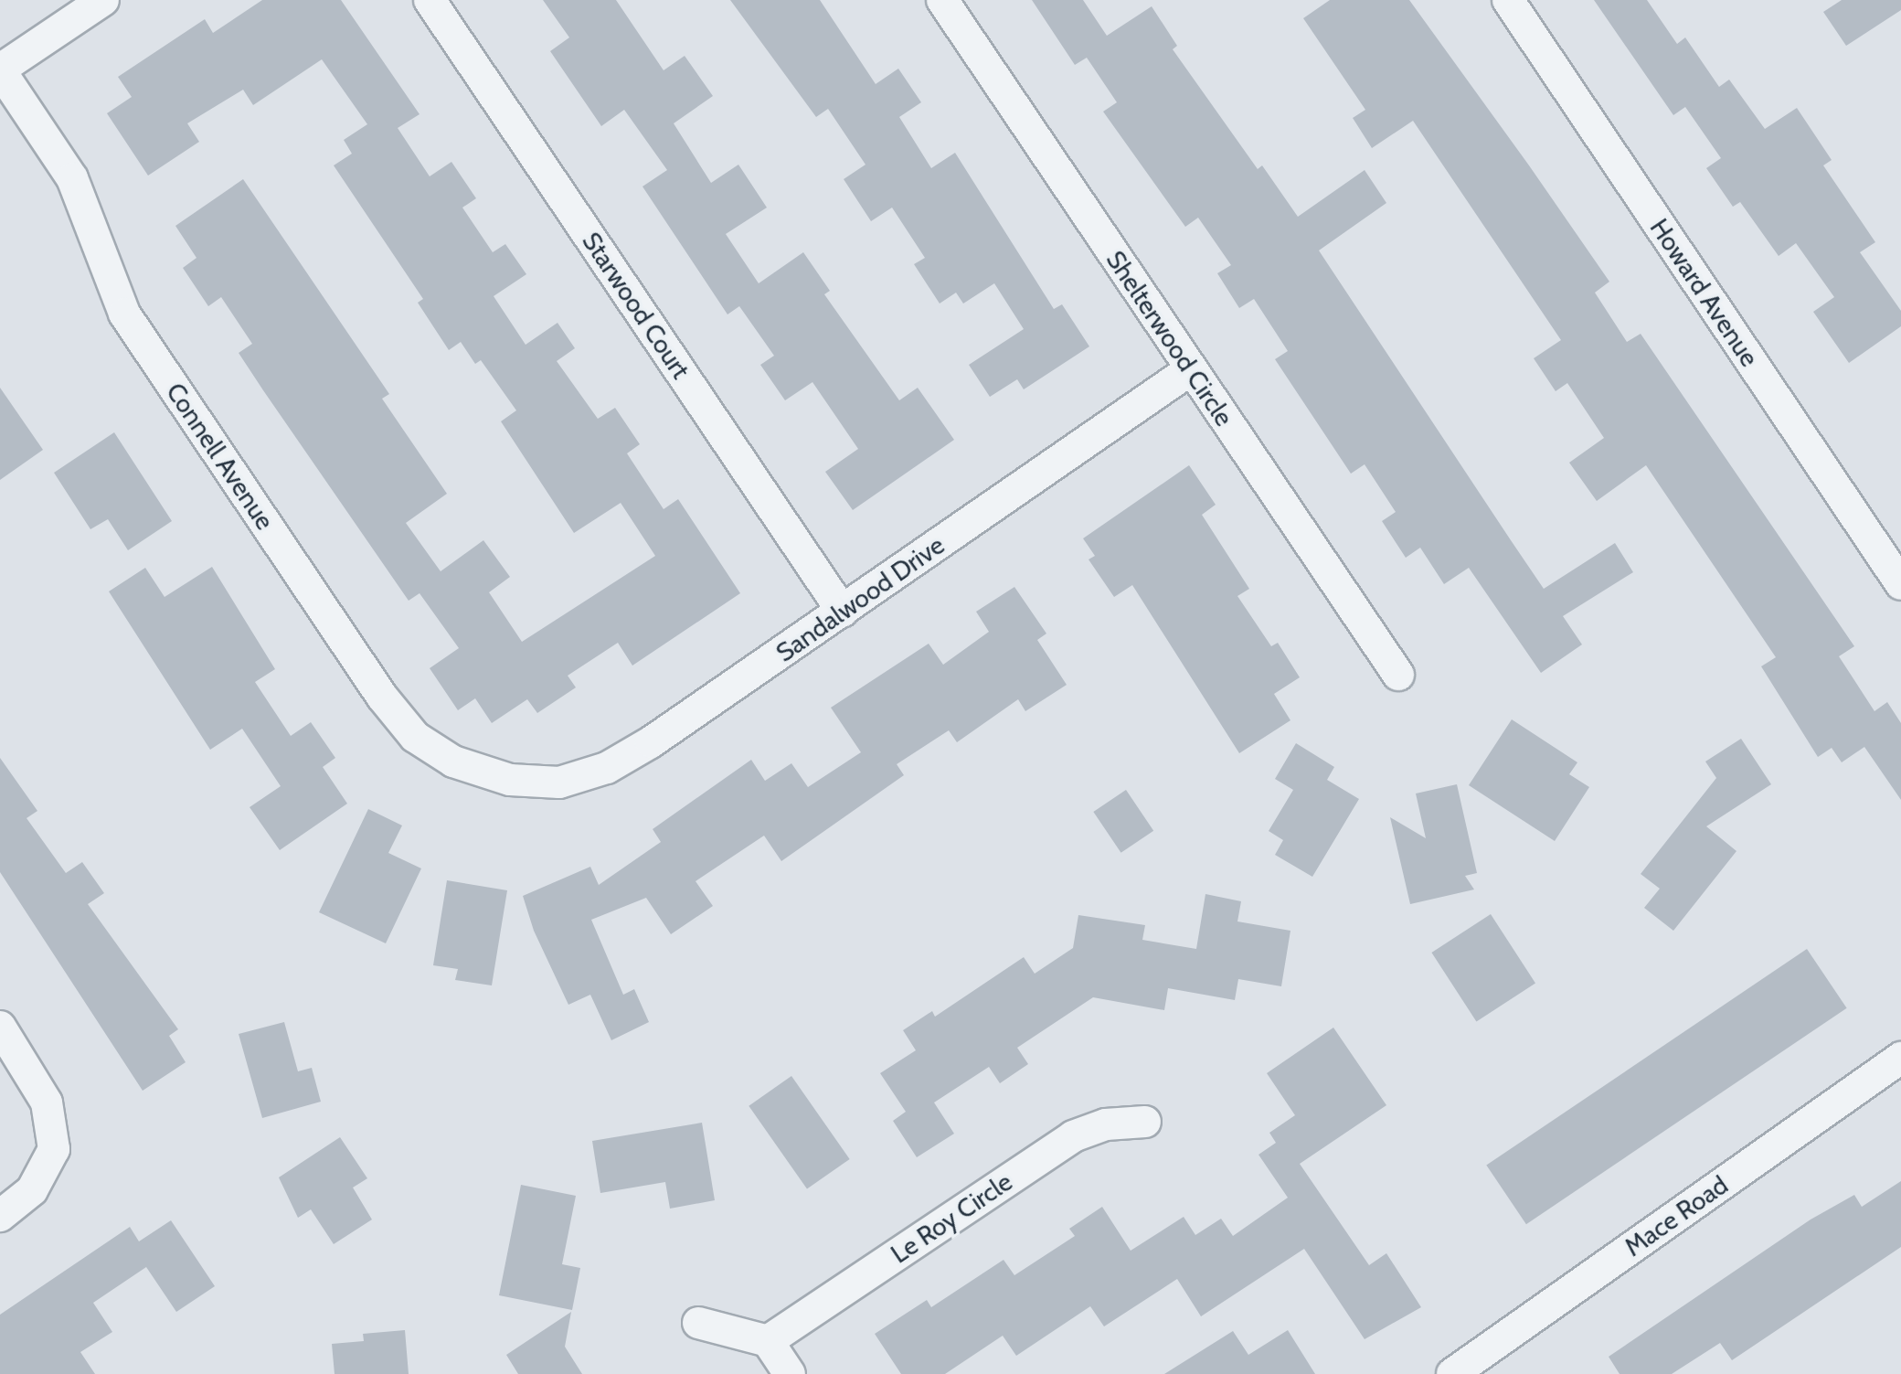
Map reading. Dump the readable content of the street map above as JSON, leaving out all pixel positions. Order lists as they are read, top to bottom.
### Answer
{
  "streets": {
    "street": [
      "Howard Avenue",
      "Starwood Court",
      "Shelterwood Circle",
      "Connell Avenue",
      "Sandalwood Drive",
      "Mace Road",
      "Le Roy Circle"
    ]
  },
  "crossings": [
    ["Starwood Court", "Sandalwood Drive"],
    ["Shelterwood Circle", "Sandalwood Drive"],
    ["Connell Avenue", "Sandalwood Drive"]
  ]
}
